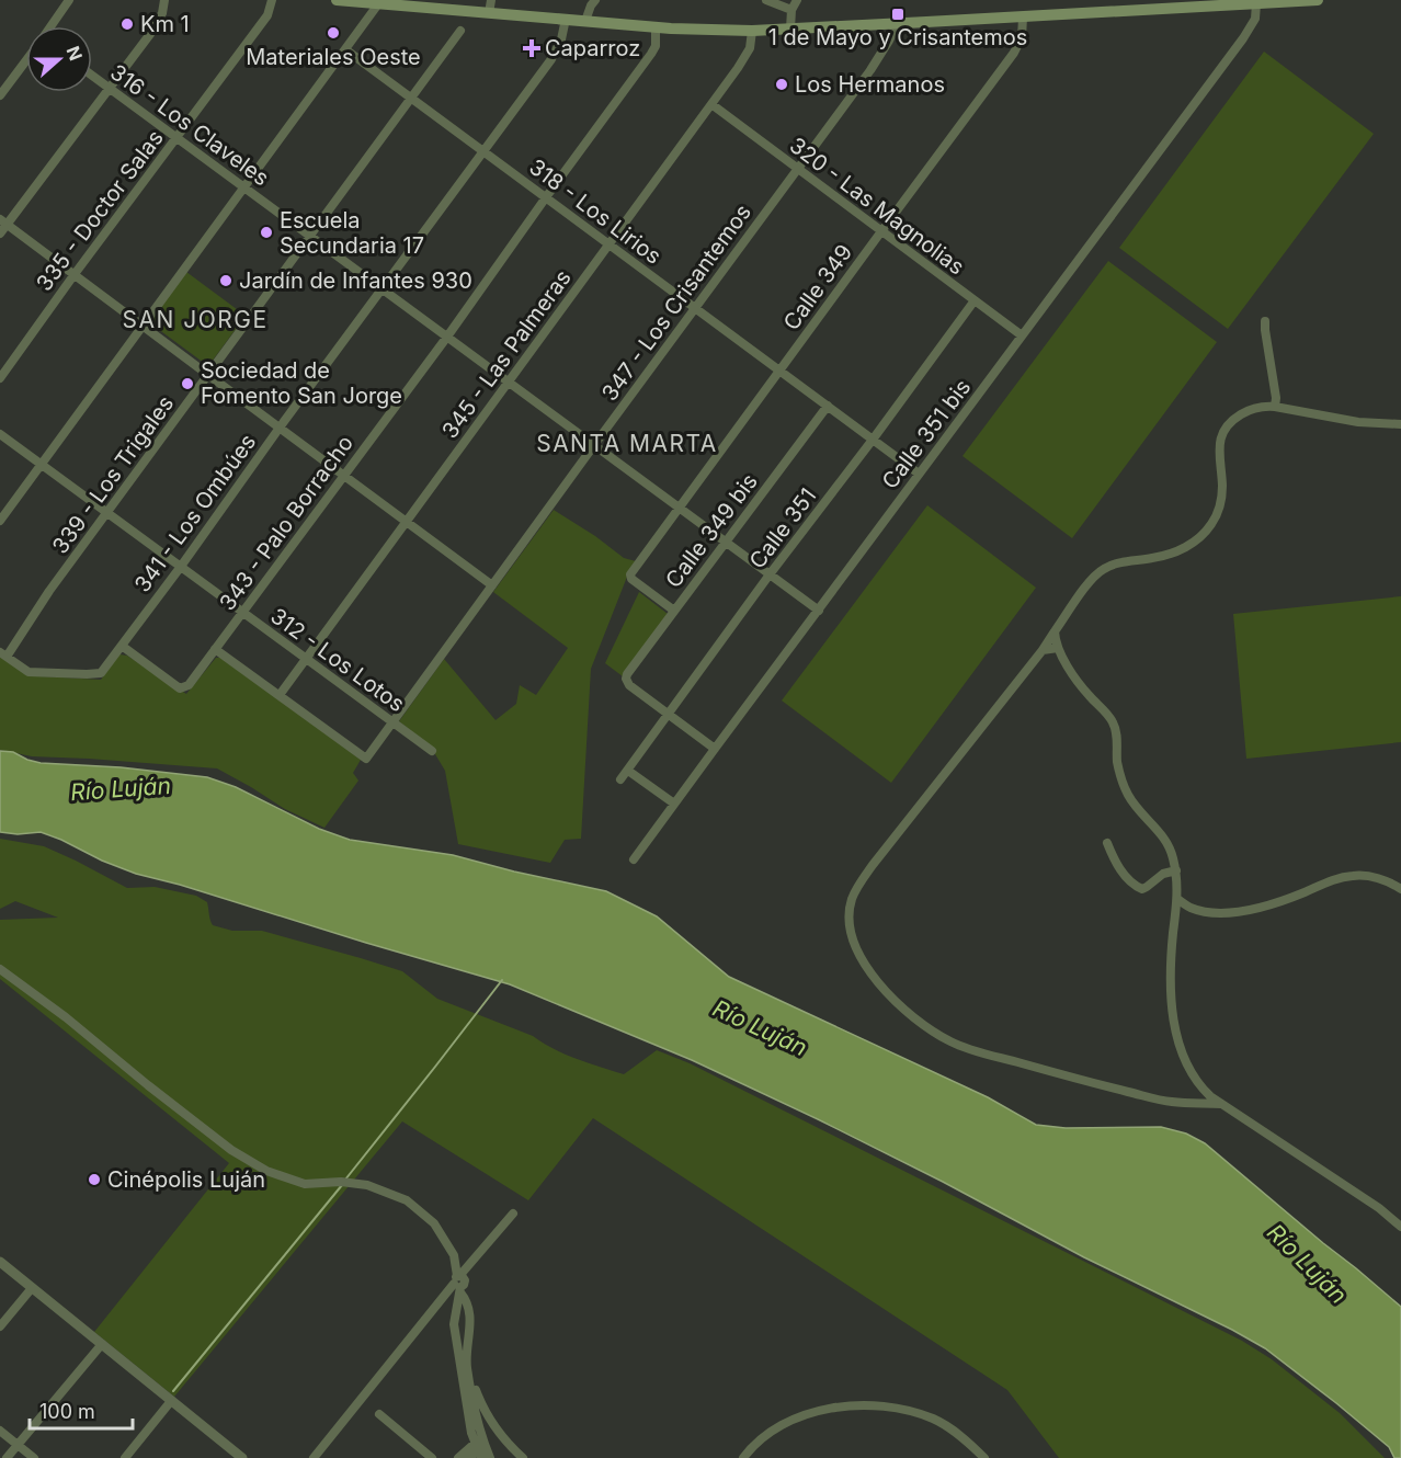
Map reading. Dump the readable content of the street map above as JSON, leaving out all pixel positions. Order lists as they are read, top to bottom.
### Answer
{
  "streets": {
    "street": [
      "316 - Los Claveles",
      "320 - Las Magnolias",
      "335 - Doctor Salas",
      "318 - Los Lirios",
      "Calle 349",
      "347 - Los Crisantemos",
      "345 - Las Palmeras",
      "Calle 351 bis",
      "339 - Los Trigales",
      "341 - Los Ombúes",
      "343 - Palo Borracho",
      "Calle 351",
      "Calle 349 bis",
      "312 - Los Lotos"
    ]
  },
  "crossings": [
    ["316 - Los Claveles", "335 - Doctor Salas"],
    ["316 - Los Claveles", "Calle 349"],
    ["316 - Los Claveles", "347 - Los Crisantemos"],
    ["316 - Los Claveles", "345 - Las Palmeras"],
    ["316 - Los Claveles", "Calle 351 bis"],
    ["316 - Los Claveles", "339 - Los Trigales"],
    ["316 - Los Claveles", "341 - Los Ombúes"],
    ["316 - Los Claveles", "343 - Palo Borracho"],
    ["316 - Los Claveles", "Calle 351"],
    ["316 - Los Claveles", "Calle 349 bis"],
    ["320 - Las Magnolias", "Calle 349"],
    ["320 - Las Magnolias", "347 - Los Crisantemos"],
    ["320 - Las Magnolias", "345 - Las Palmeras"],
    ["320 - Las Magnolias", "Calle 351 bis"],
    ["320 - Las Magnolias", "Calle 351"],
    ["318 - Los Lirios", "Calle 349"],
    ["318 - Los Lirios", "347 - Los Crisantemos"],
    ["318 - Los Lirios", "345 - Las Palmeras"],
    ["318 - Los Lirios", "Calle 351 bis"],
    ["318 - Los Lirios", "339 - Los Trigales"],
    ["318 - Los Lirios", "341 - Los Ombúes"],
    ["318 - Los Lirios", "343 - Palo Borracho"],
    ["318 - Los Lirios", "Calle 351"],
    ["318 - Los Lirios", "Calle 349 bis"],
    ["Calle 349", "Calle 349 bis"],
    ["347 - Los Crisantemos", "345 - Las Palmeras"],
    ["347 - Los Crisantemos", "312 - Los Lotos"],
    ["345 - Las Palmeras", "312 - Los Lotos"],
    ["339 - Los Trigales", "341 - Los Ombúes"],
    ["339 - Los Trigales", "312 - Los Lotos"],
    ["341 - Los Ombúes", "343 - Palo Borracho"],
    ["341 - Los Ombúes", "312 - Los Lotos"],
    ["343 - Palo Borracho", "312 - Los Lotos"],
    ["Calle 351", "Calle 349 bis"]
  ],
  "districts": ["SAN JORGE", "SANTA MARTA"],
  "water": ["Río Luján"],
  "places": {
    "transit": ["1 de Mayo y Crisantemos"],
    "other": [
      "Km 1",
      "Materiales Oeste",
      "Los Hermanos",
      "Escuela Secundaria 17",
      "Jardín de Infantes 930",
      "Sociedad de Fomento San Jorge",
      "Cinépolis Luján"
    ],
    "health": ["Caparroz"]
  },
  "scale_bar": "100 m",
  "north": "right"
}
